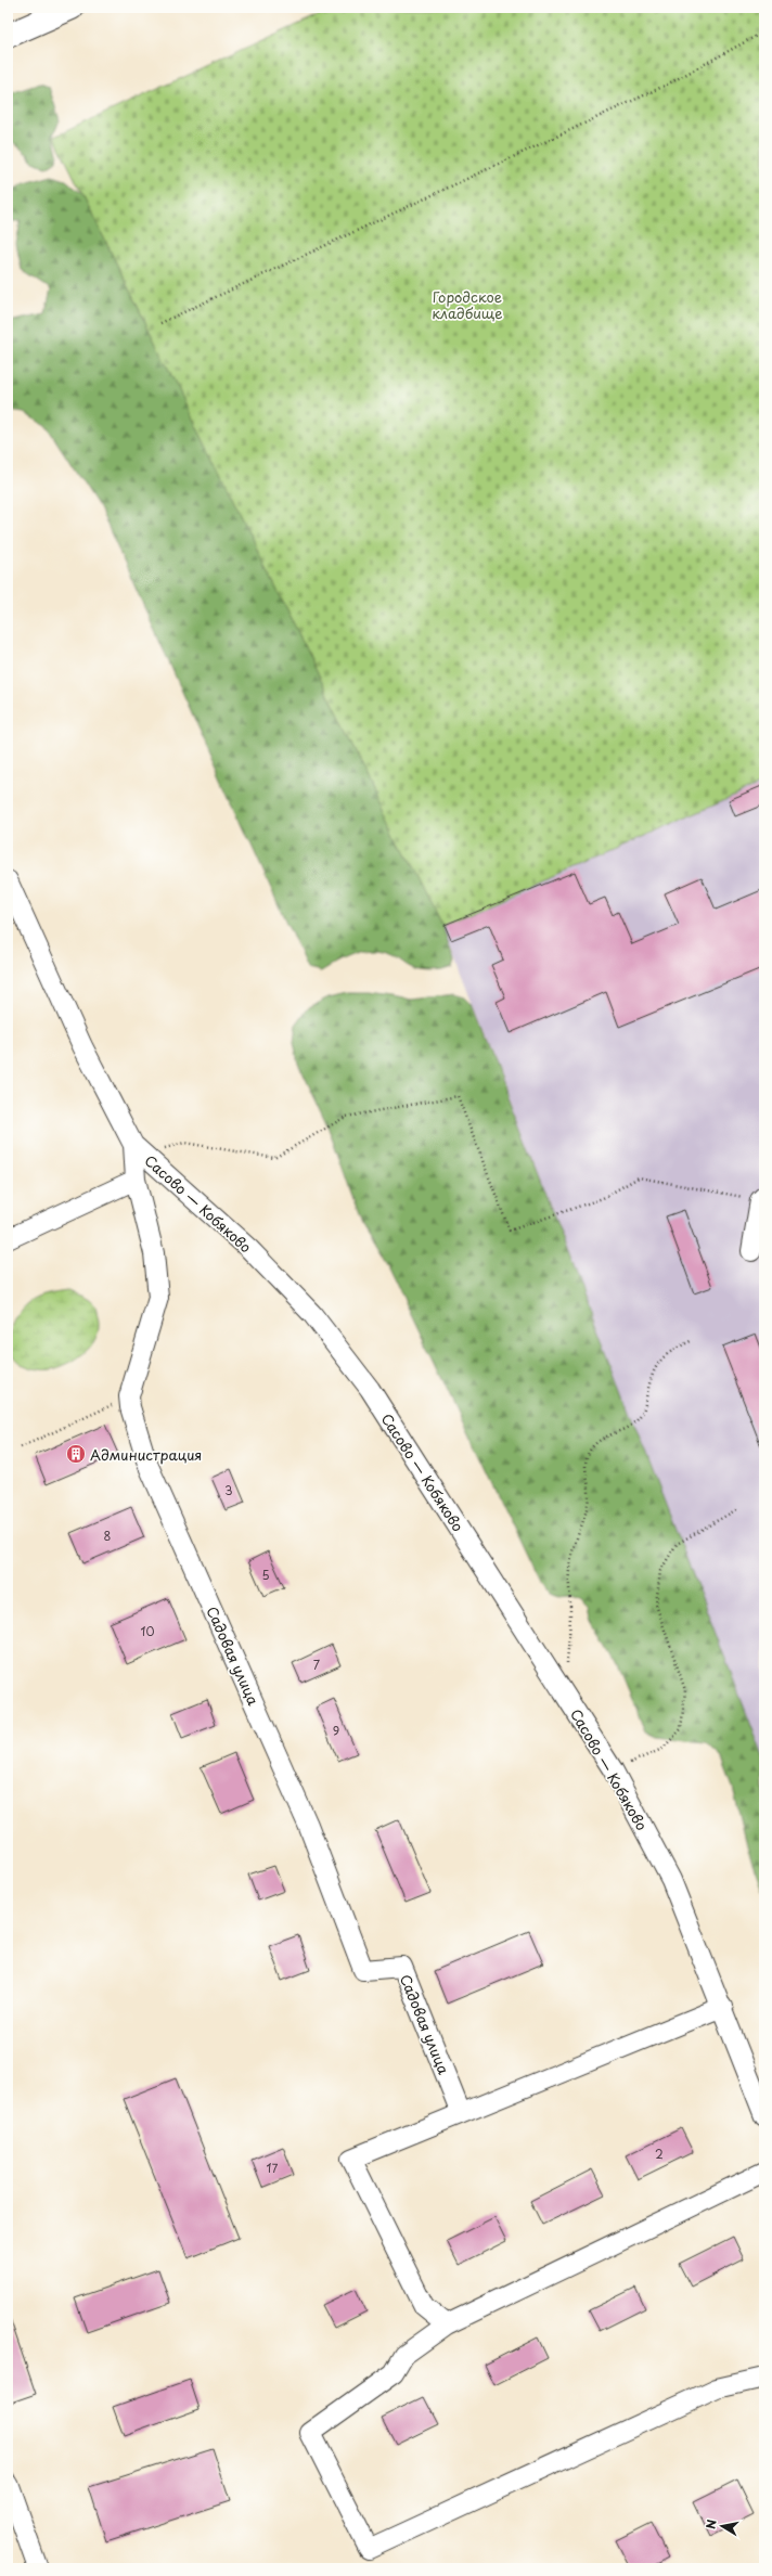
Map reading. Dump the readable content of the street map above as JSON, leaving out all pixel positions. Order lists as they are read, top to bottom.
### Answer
{
  "streets": {
    "street": ["Сасово — Кобяково", "Садовая улица"]
  },
  "crossings": [
    ["Сасово — Кобяково", "Садовая улица"]
  ],
  "parks": ["Городское кладбище"],
  "places": {
    "building": ["Администрация"]
  },
  "house_numbers": [
    "3",
    "8",
    "5",
    "10",
    "7",
    "9",
    "2",
    "17"
  ],
  "north": "left"
}
